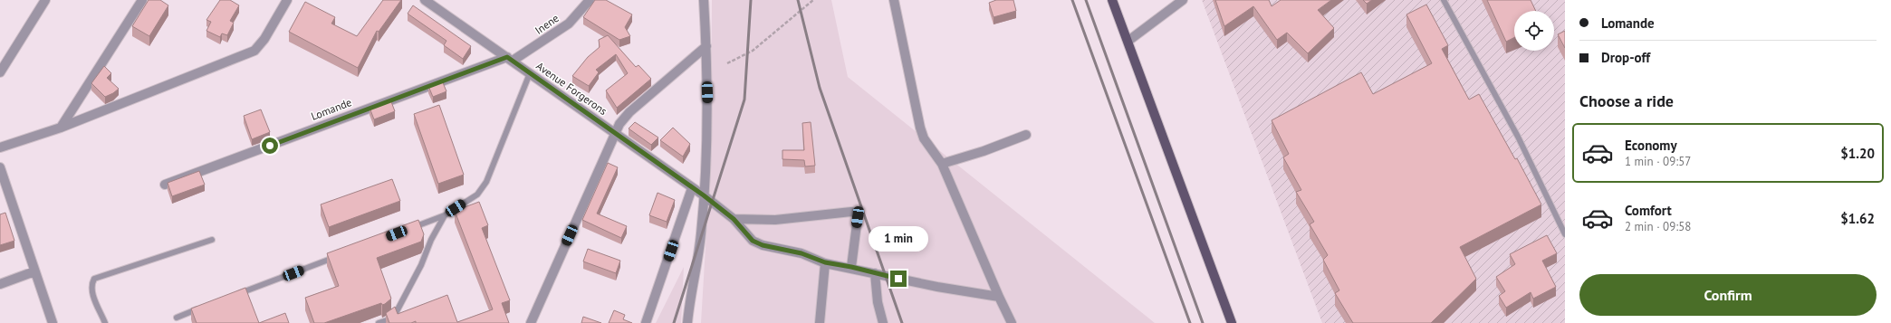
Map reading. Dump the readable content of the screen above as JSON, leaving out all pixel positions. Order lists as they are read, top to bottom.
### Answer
{
  "streets": {
    "street": ["Inene", "Avenue Forgerons", "Lomande"]
  },
  "crossings": [
    ["Inene", "Avenue Forgerons"],
    ["Inene", "Lomande"],
    ["Avenue Forgerons", "Lomande"]
  ],
  "page": {
    "banner": ["Lomande", "Drop-off"],
    "heading": "Choose a ride",
    "list": [
      {
        "name": "Economy",
        "note": "1 min · 09:57",
        "value": "$1.20"
      },
      {
        "name": "Comfort",
        "note": "2 min · 09:58",
        "value": "$1.62"
      }
    ],
    "bubble": "1 min",
    "buttons": "Confirm"
  }
}
